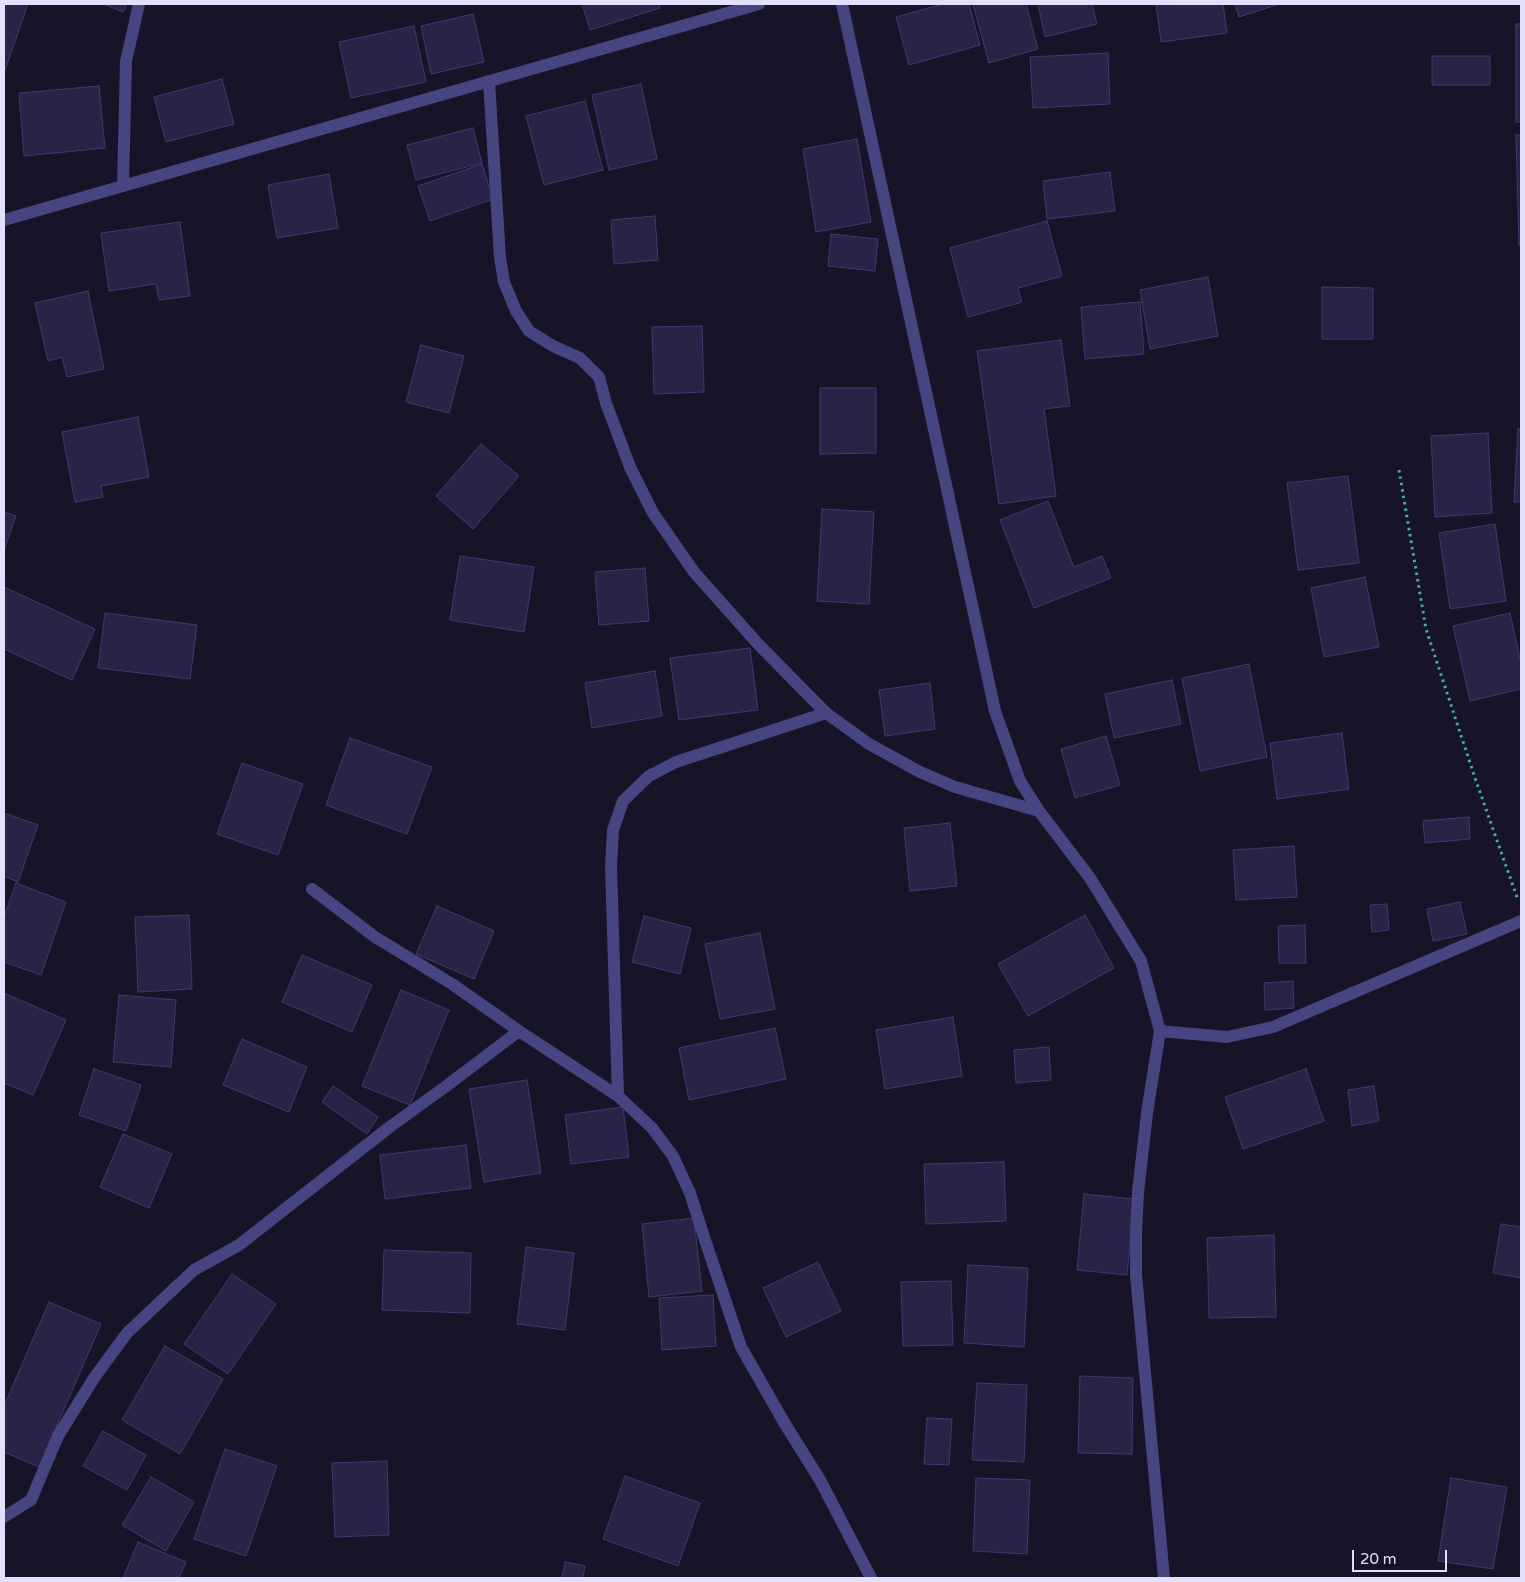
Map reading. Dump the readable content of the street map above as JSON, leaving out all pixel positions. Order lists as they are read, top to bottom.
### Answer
{
  "scale_bar": "20 m"
}
